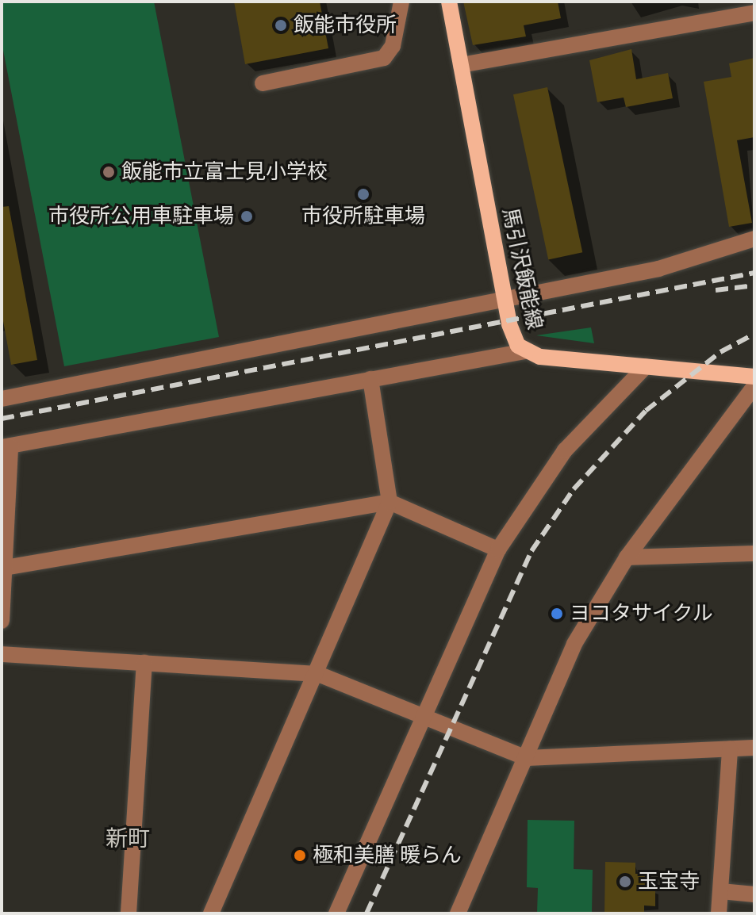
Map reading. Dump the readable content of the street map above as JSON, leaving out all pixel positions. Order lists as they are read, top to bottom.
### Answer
{
  "streets": {
    "main road": ["馬引沢飯能線"]
  },
  "districts": ["新町"],
  "places": [
    "飯能市役所",
    "飯能市立富士見小学校",
    "市役所駐車場",
    "市役所公用車駐車場",
    "ヨコタサイクル",
    "極和美膳 暖らん",
    "玉宝寺"
  ]
}
